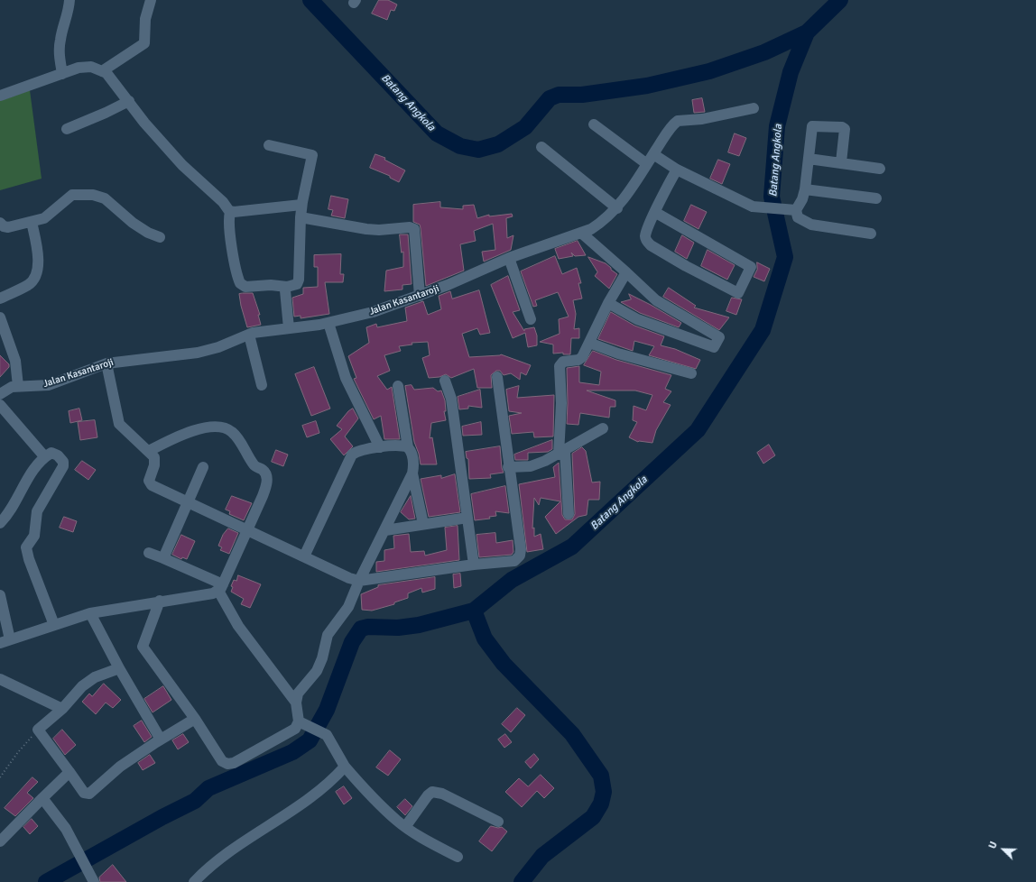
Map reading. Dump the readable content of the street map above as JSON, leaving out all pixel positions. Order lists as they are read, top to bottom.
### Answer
{
  "streets": {
    "street": ["Jalan Kasantaroji"]
  },
  "water": ["Batang Angkola"],
  "north": "top left"
}
